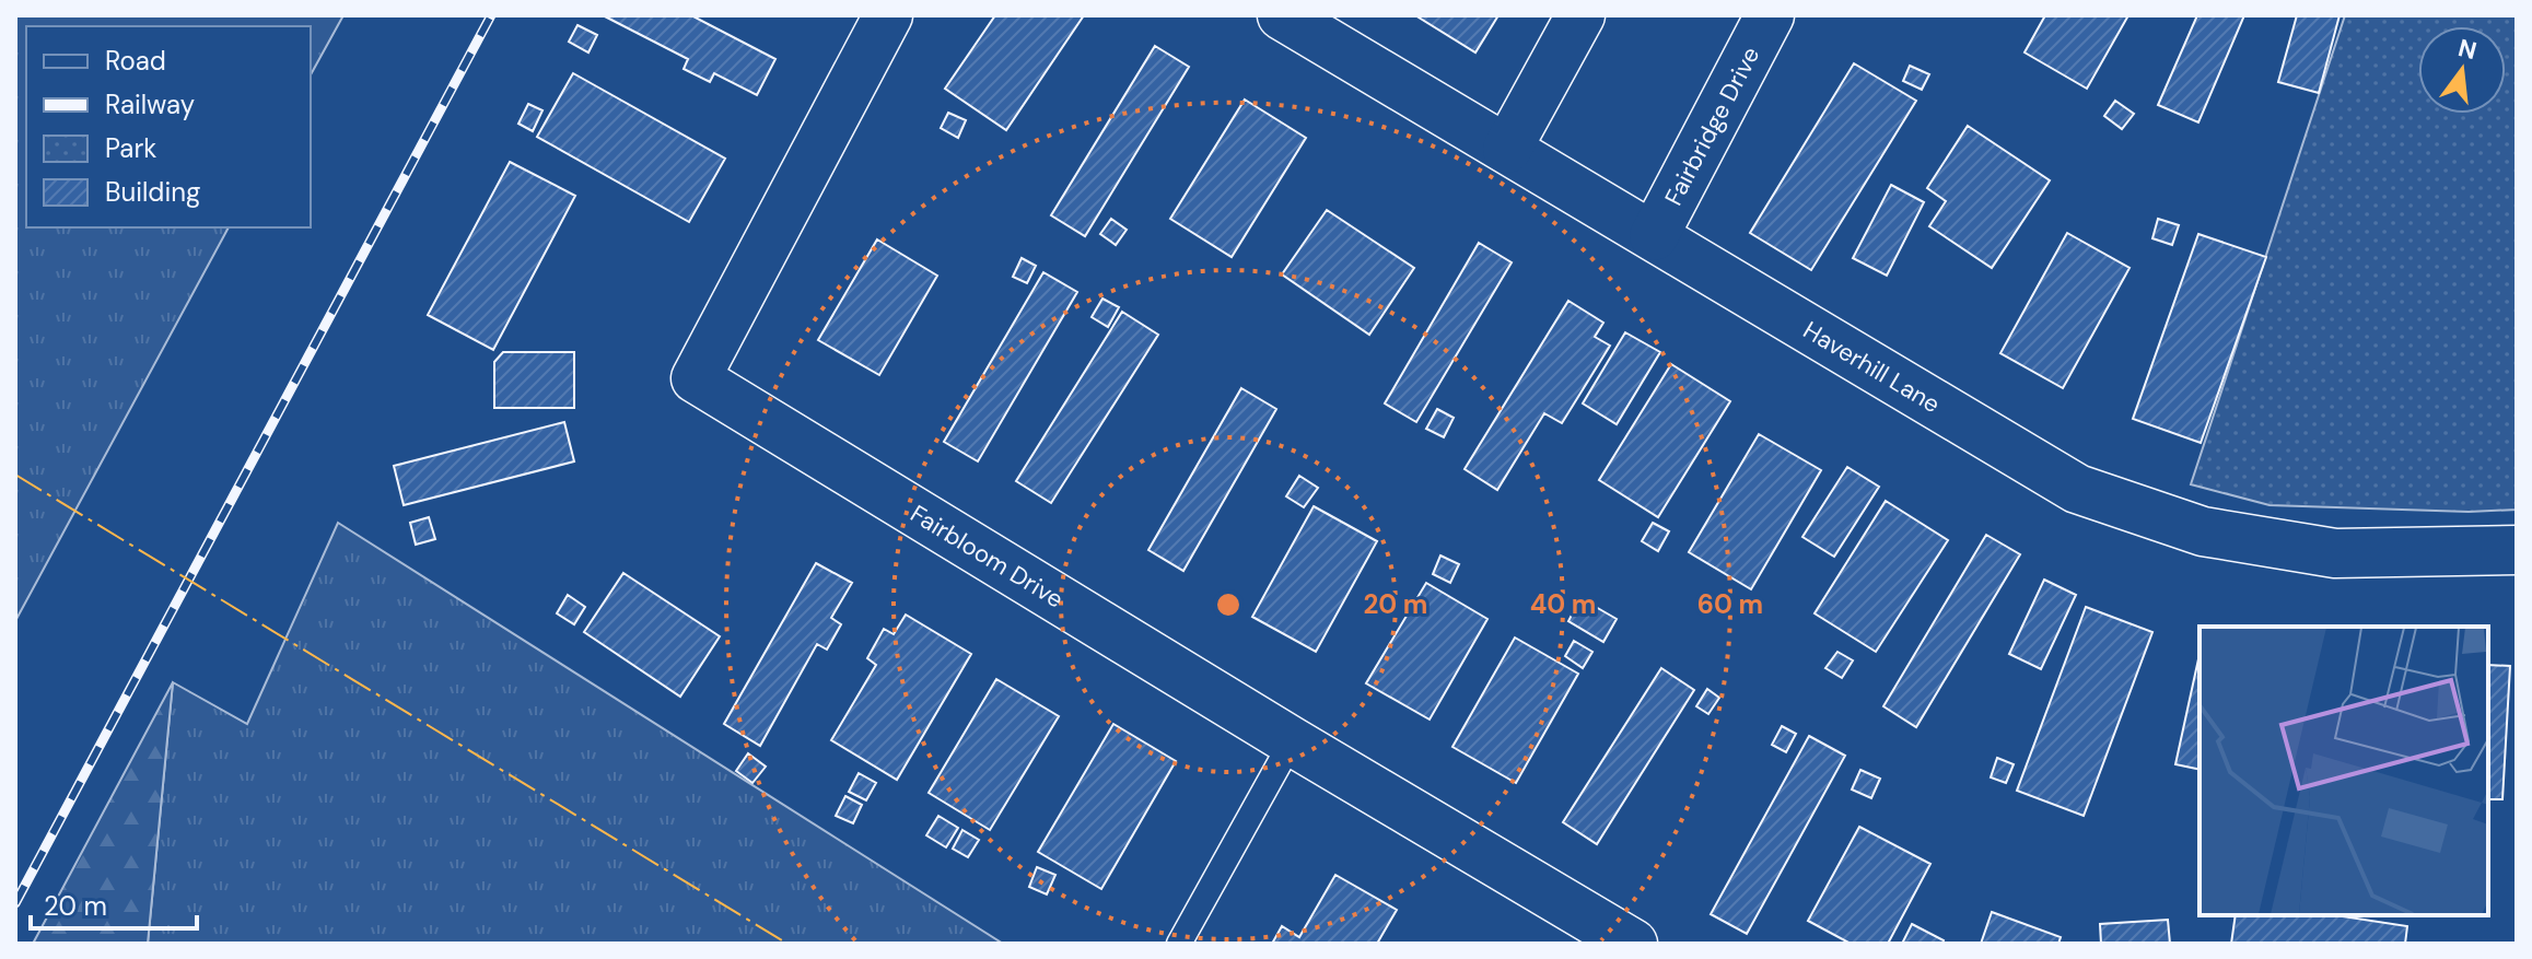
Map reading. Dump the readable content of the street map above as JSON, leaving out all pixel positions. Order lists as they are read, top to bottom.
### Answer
{
  "streets": {
    "street": ["Fairbridge Drive", "Haverhill Lane", "Fairbloom Drive"]
  },
  "crossings": [
    ["Fairbridge Drive", "Haverhill Lane"]
  ],
  "legend": [
    "Road",
    "Railway",
    "Park",
    "Building"
  ],
  "scale_bar": "20 m",
  "north": "top",
  "rings": ["20 m", "40 m", "60 m"]
}
